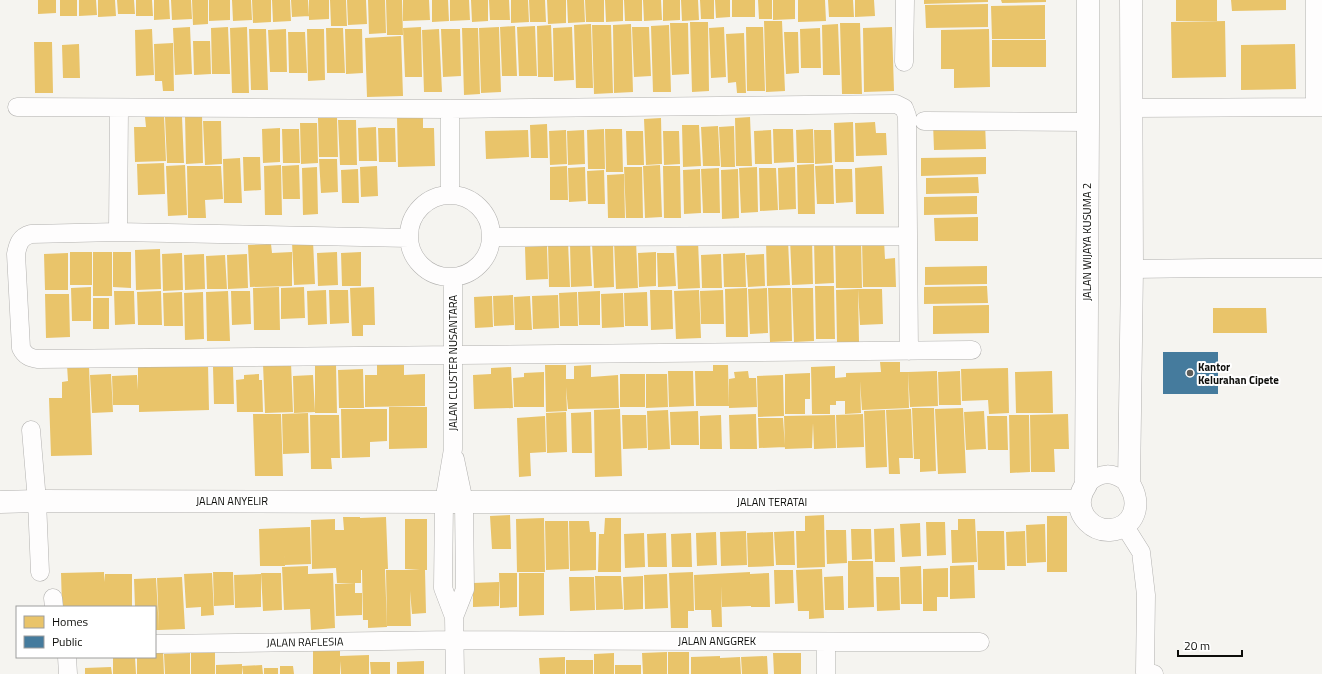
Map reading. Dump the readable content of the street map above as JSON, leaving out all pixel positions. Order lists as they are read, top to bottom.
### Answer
{
  "streets": {
    "street": [
      "JALAN WIJAYA KUSUMA 2",
      "JALAN CLUSTER NUSANTARA",
      "JALAN ANYELIR",
      "JALAN TERATAI",
      "JALAN ANGGREK",
      "JALAN RAFLESIA"
    ]
  },
  "crossings": [
    ["JALAN WIJAYA KUSUMA 2", "JALAN TERATAI"],
    ["JALAN CLUSTER NUSANTARA", "JALAN ANYELIR"],
    ["JALAN CLUSTER NUSANTARA", "JALAN TERATAI"],
    ["JALAN CLUSTER NUSANTARA", "JALAN ANGGREK"],
    ["JALAN CLUSTER NUSANTARA", "JALAN RAFLESIA"],
    ["JALAN ANYELIR", "JALAN TERATAI"],
    ["JALAN ANGGREK", "JALAN RAFLESIA"]
  ],
  "places": ["Kantor Kelurahan Cipete"],
  "legend": ["Homes", "Public"],
  "scale_bar": "20 m"
}
